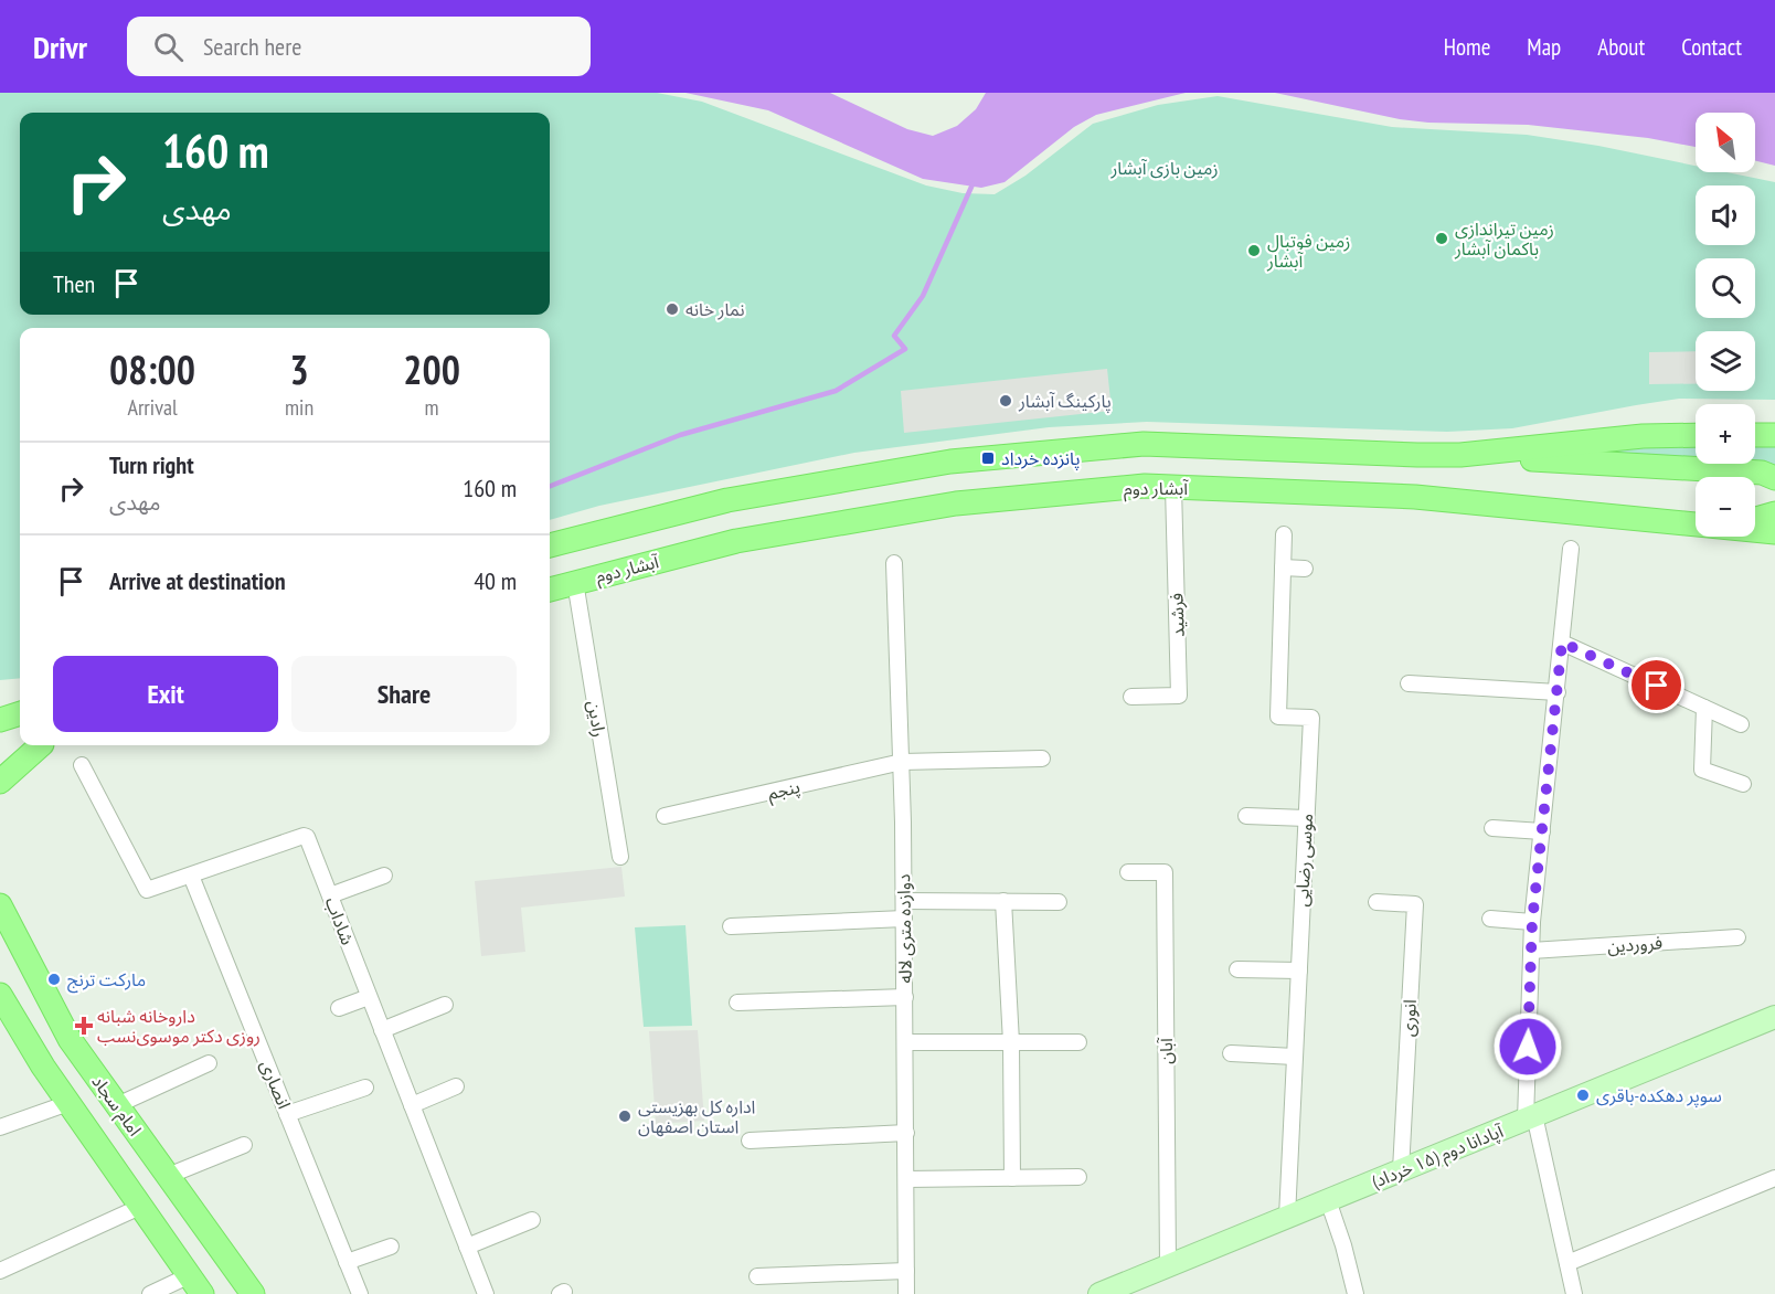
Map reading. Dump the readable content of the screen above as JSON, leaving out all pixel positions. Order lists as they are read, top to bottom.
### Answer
{
  "streets": {
    "main road": ["آبشار دوم", "امام سجاد", "آپادانا دوم (۱۵ خرداد)"],
    "street": [
      "فرشید",
      "رادین",
      "پنجم",
      "موسی رضایی",
      "شاداب",
      "دوازده متری لاله",
      "فروردین",
      "انوری",
      "آبان",
      "انصاری"
    ]
  },
  "crossings": [
    ["آبشار دوم", "فرشید"],
    ["آبشار دوم", "رادین"],
    ["پنجم", "دوازده متری لاله"],
    ["موسی رضایی", "آپادانا دوم (۱۵ خرداد)"],
    ["شاداب", "انصاری"],
    ["انوری", "آپادانا دوم (۱۵ خرداد)"],
    ["آبان", "آپادانا دوم (۱۵ خرداد)"]
  ],
  "parks": ["زمین بازی آبشار"],
  "places": {
    "other": [
      "زمین تیراندازی باکمان آبشار",
      "زمین فوتبال آبشار",
      "نمار خانه",
      "پارکینگ آبشار",
      "مارکت ترنج",
      "سوپر دهکده-باقری",
      "اداره کل بهزیستی استان اصفهان"
    ],
    "transit": ["پانزده خرداد"],
    "health": ["داروخانه شبانه روزی دکتر موسوی‌نسب"]
  },
  "north": "top left",
  "page": {
    "header": "Drivr",
    "search": "Search here",
    "nav": [
      "Home",
      "Map",
      "About",
      "Contact"
    ],
    "map_buttons": ["+", "−"],
    "turn": ["160 m", "مهدی"],
    "then": "Then",
    "eta": [
      "08:00",
      "Arrival",
      "3",
      "min",
      "200",
      "m"
    ],
    "list": [
      {
        "name": "Turn right",
        "note": "مهدی",
        "value": "160 m"
      },
      {
        "name": "Arrive at destination",
        "value": "40 m"
      }
    ],
    "buttons": ["Exit", "Share"]
  }
}
